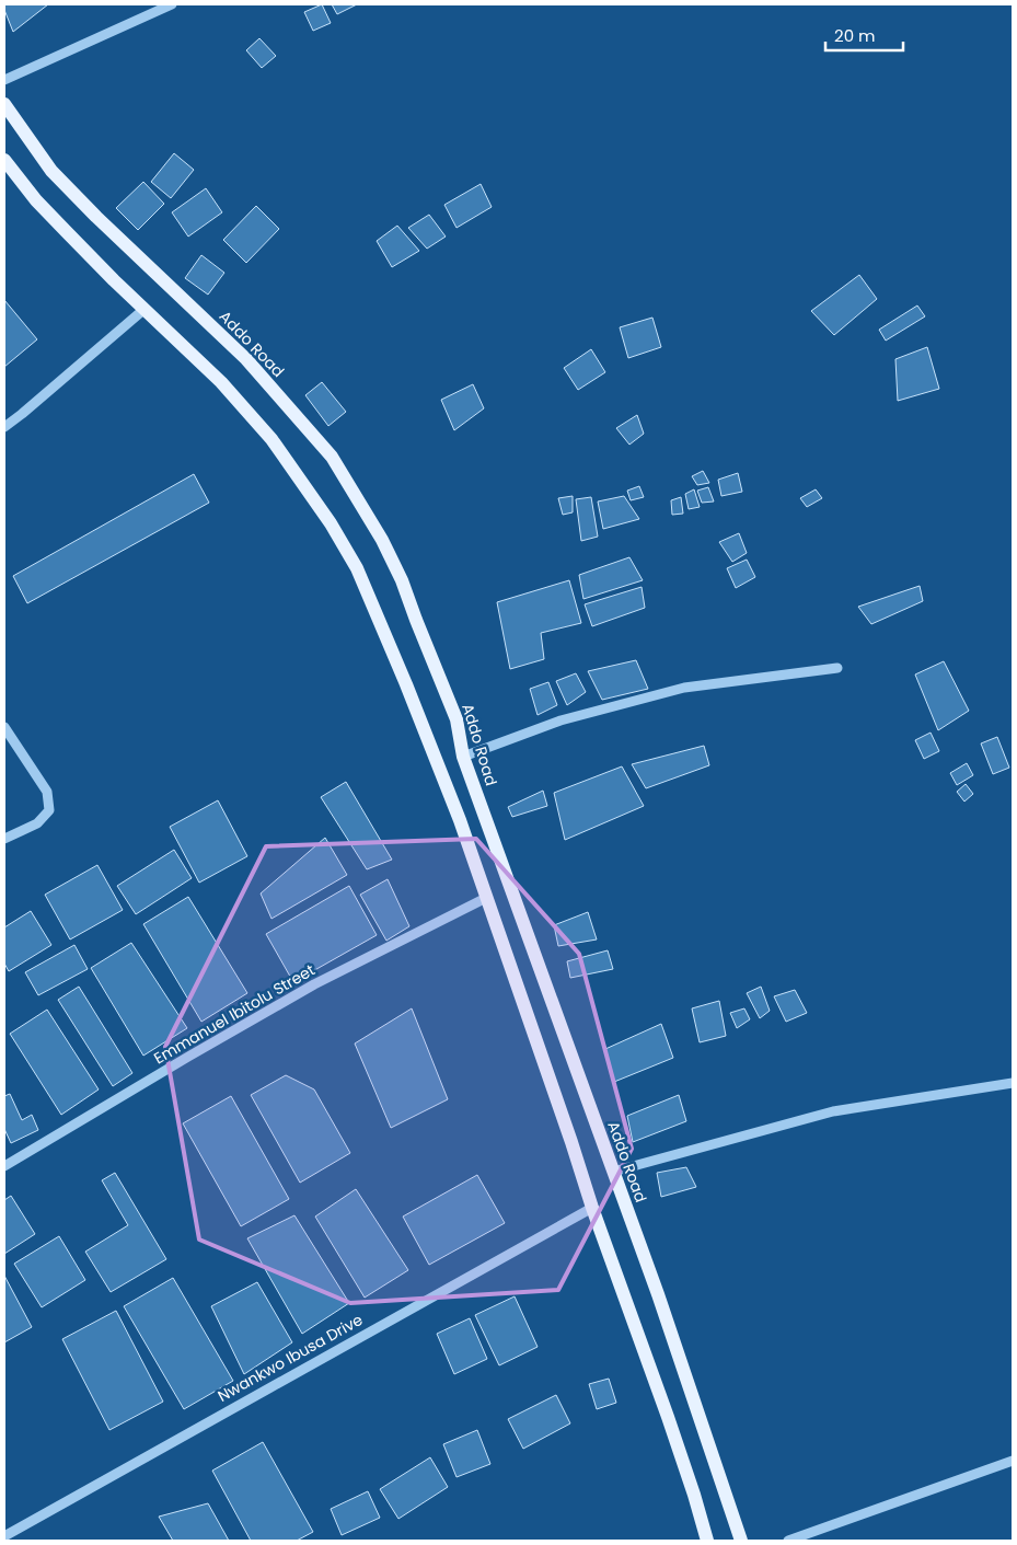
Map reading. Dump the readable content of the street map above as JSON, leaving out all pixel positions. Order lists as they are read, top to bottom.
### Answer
{
  "streets": {
    "main road": ["Addo Road"],
    "street": ["Emmanuel Ibitolu Street", "Nwankwo Ibusa Drive"]
  },
  "scale_bar": "20 m"
}
